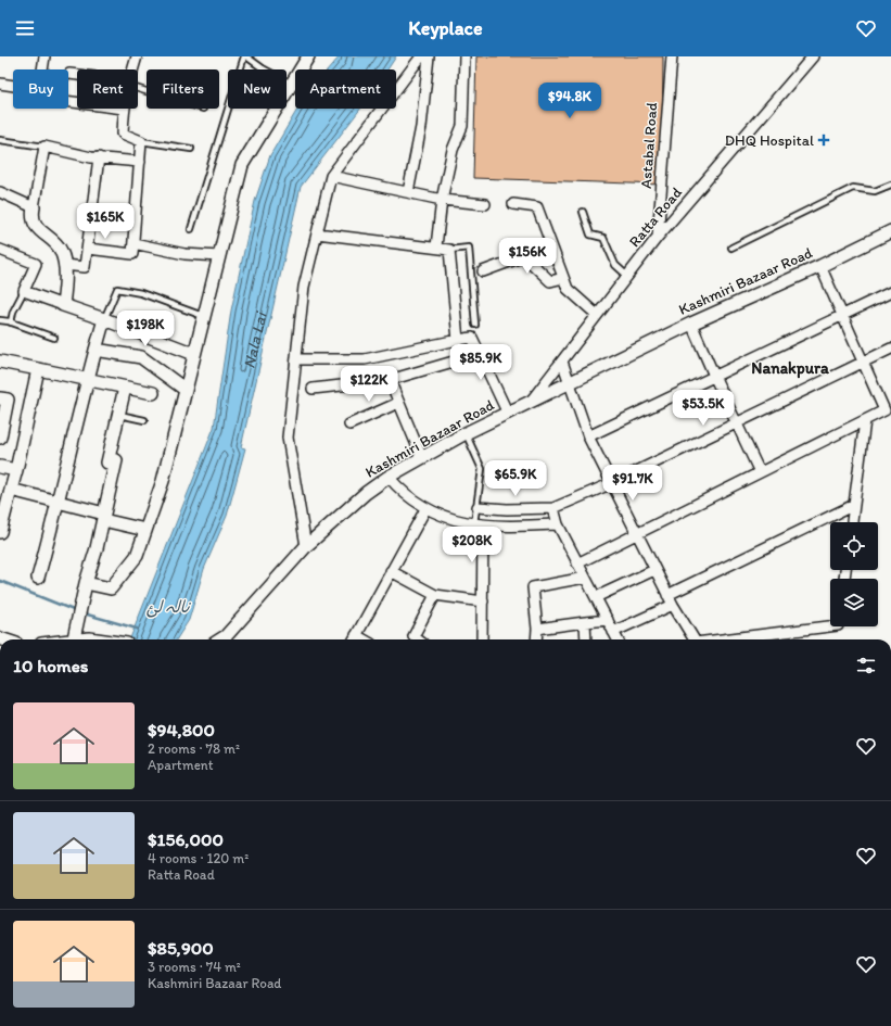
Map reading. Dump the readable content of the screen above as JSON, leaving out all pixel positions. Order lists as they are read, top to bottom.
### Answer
{
  "streets": {
    "street": ["Astabal Road", "Ratta Road", "Kashmiri Bazaar Road"]
  },
  "crossings": [
    ["Astabal Road", "Ratta Road"],
    ["Ratta Road", "Kashmiri Bazaar Road"]
  ],
  "districts": ["Nanakpura"],
  "water": ["Nala Lai", "نالہ لئ"],
  "places": {
    "health": ["DHQ Hospital"]
  },
  "page": {
    "header": "Keyplace",
    "chip": [
      "Buy",
      "Rent",
      "Filters",
      "New",
      "Apartment"
    ],
    "price": [
      "$94.8K",
      "$165K",
      "$156K",
      "$198K",
      "$85.9K",
      "$122K",
      "$53.5K",
      "$65.9K",
      "$91.7K",
      "$208K"
    ],
    "heading": "10 homes",
    "list": [
      {
        "name": "$94,800",
        "note": "2 rooms · 78 m² · Apartment"
      },
      {
        "name": "$156,000",
        "note": "4 rooms · 120 m² · Ratta Road"
      },
      {
        "name": "$85,900",
        "note": "3 rooms · 74 m² · Kashmiri Bazaar Road"
      }
    ]
  }
}
